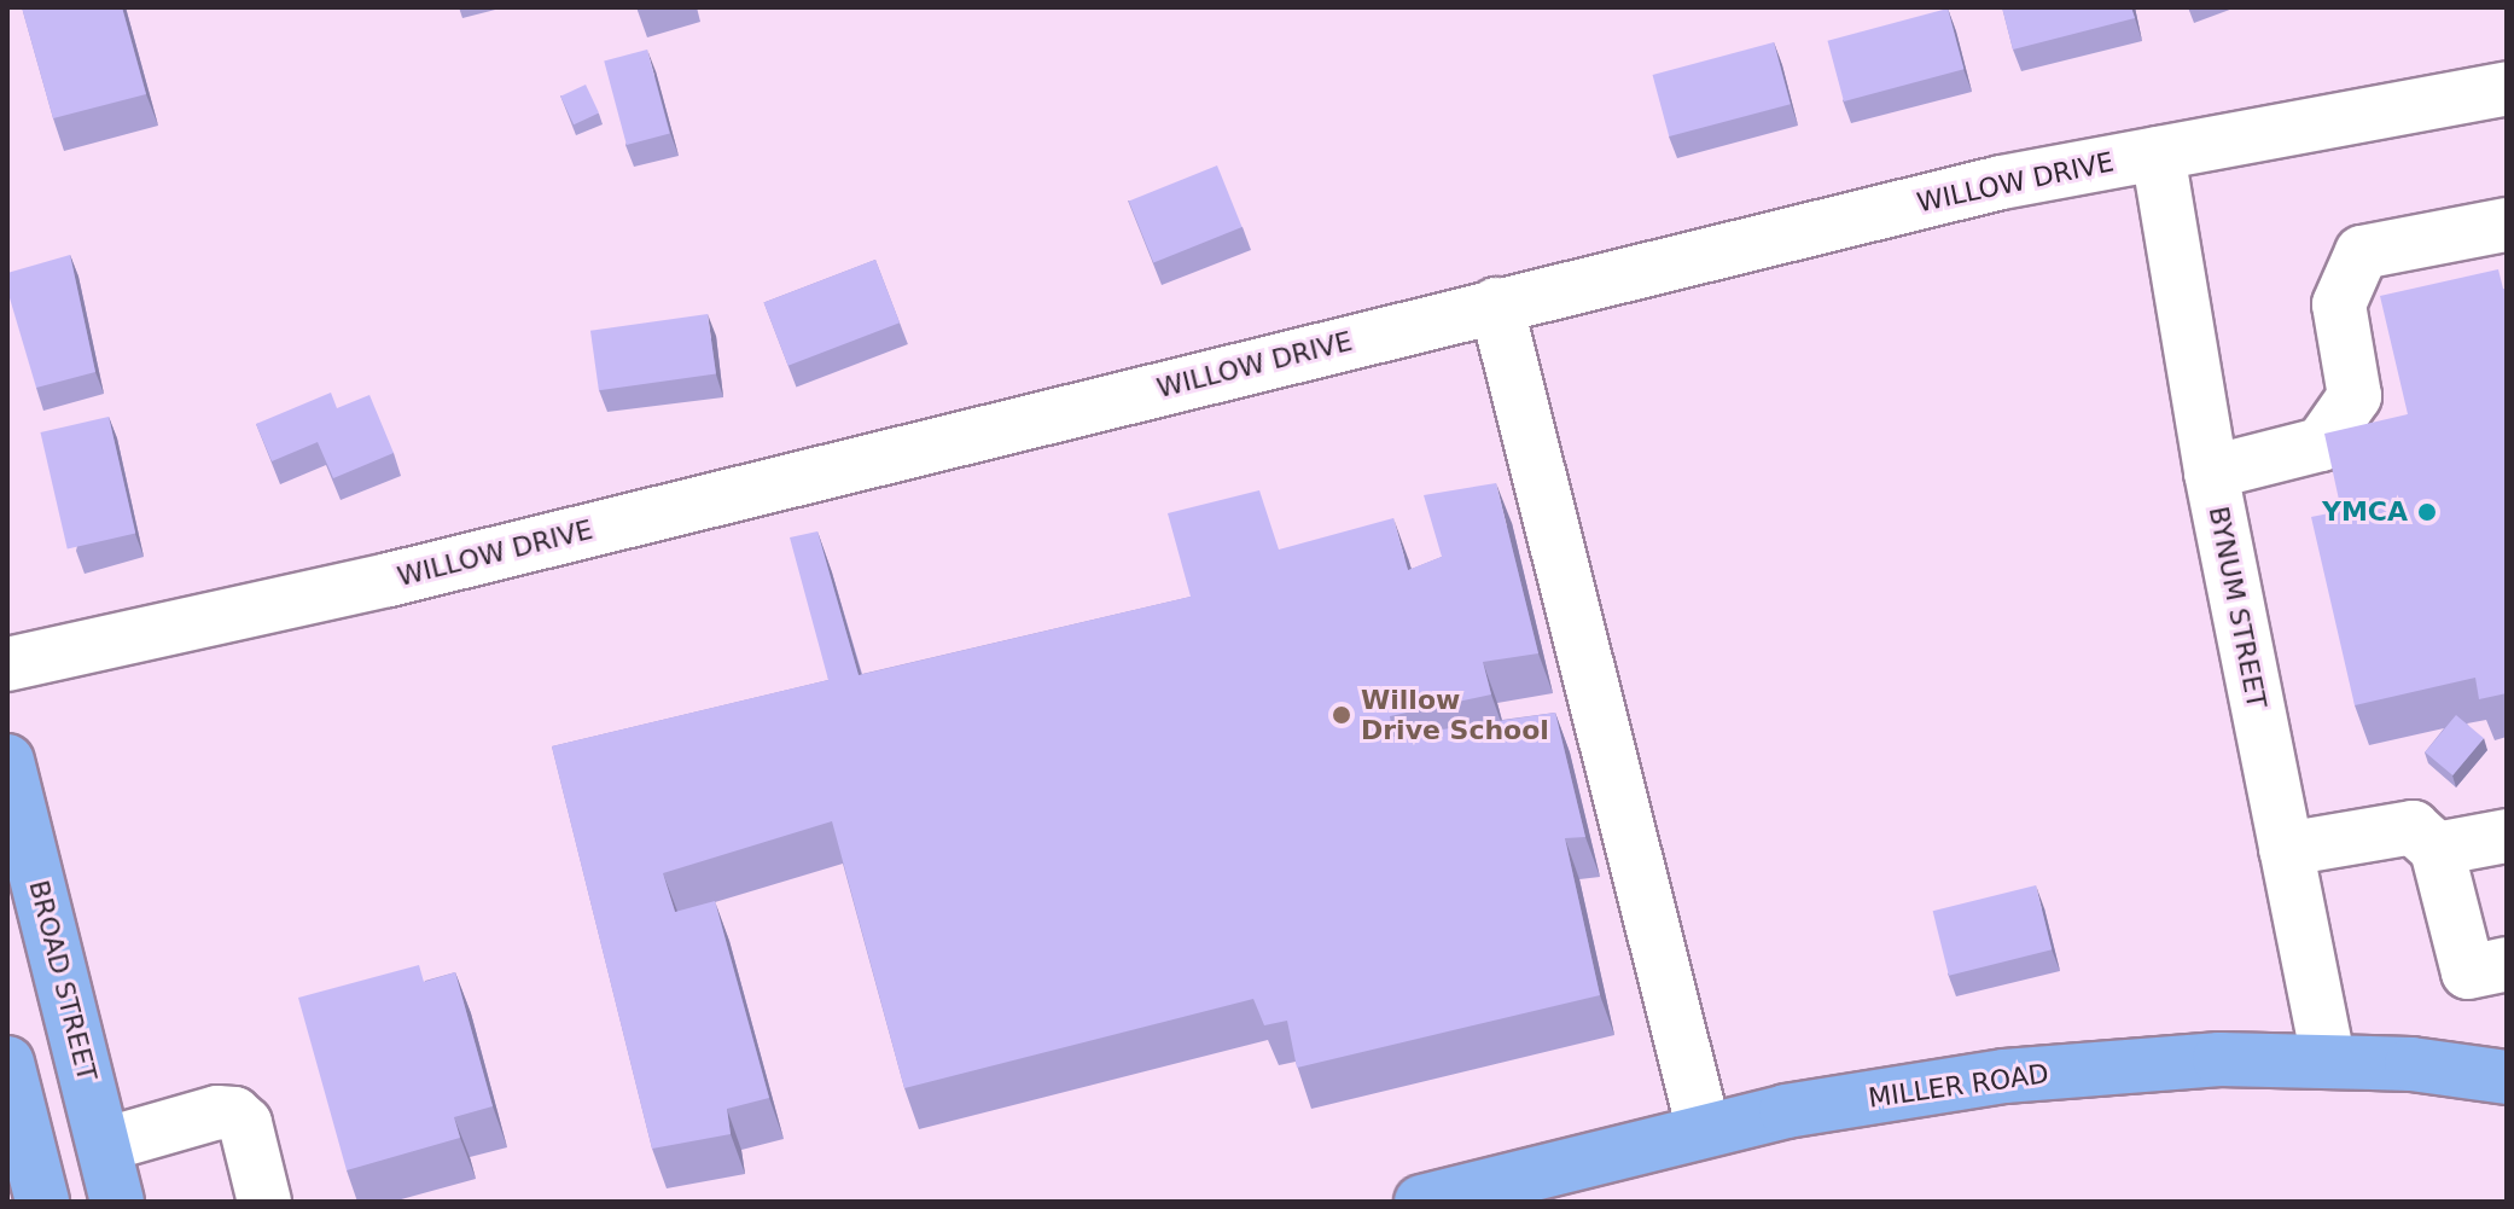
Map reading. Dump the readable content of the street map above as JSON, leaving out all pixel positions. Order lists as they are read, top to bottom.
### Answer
{
  "streets": {
    "main road": ["BROAD STREET", "MILLER ROAD"],
    "street": ["WILLOW DRIVE", "BYNUM STREET"]
  },
  "crossings": [
    ["WILLOW DRIVE", "BYNUM STREET"],
    ["BYNUM STREET", "MILLER ROAD"]
  ],
  "places": ["YMCA", "Willow Drive School"]
}
